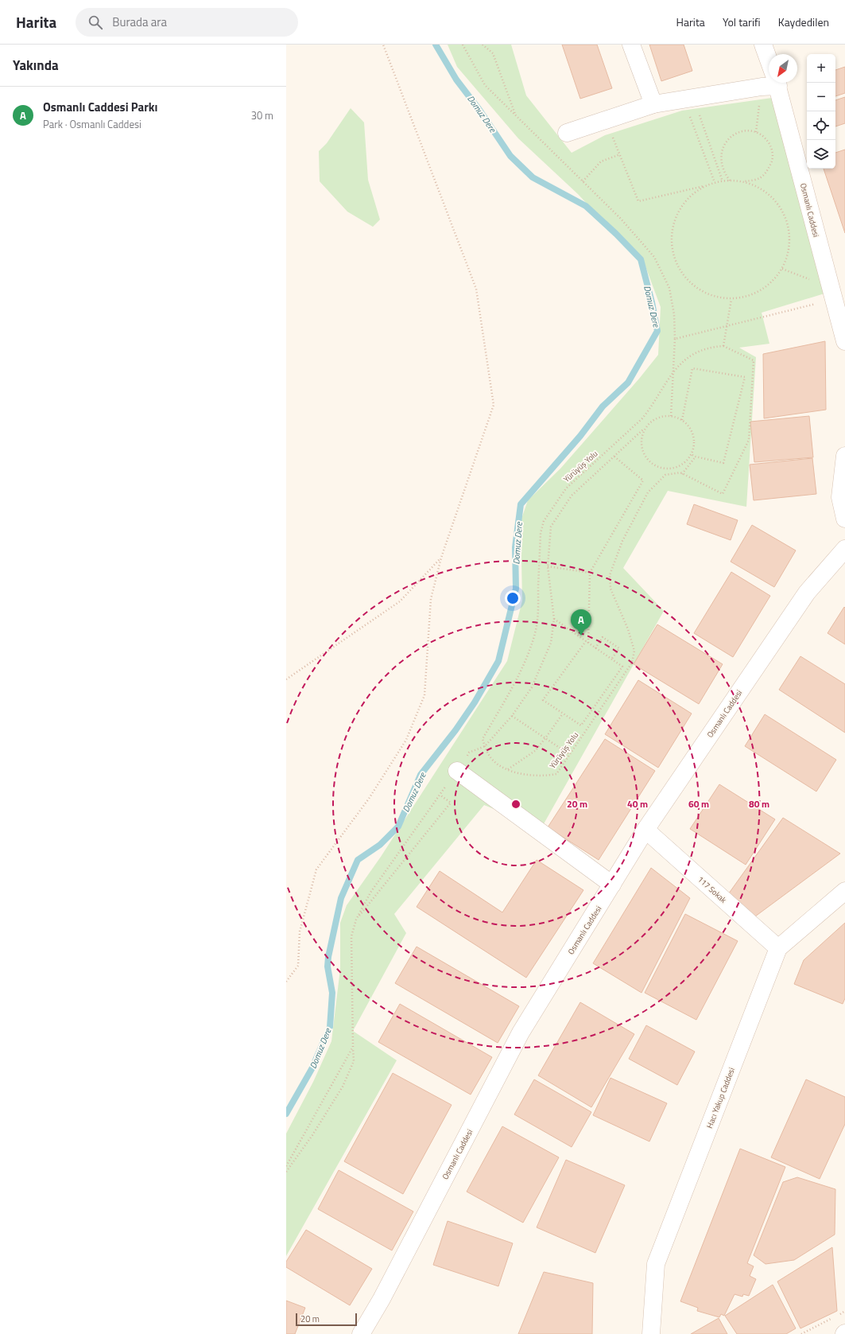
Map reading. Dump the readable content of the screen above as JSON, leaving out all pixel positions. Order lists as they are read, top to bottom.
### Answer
{
  "streets": {
    "street": ["Osmanlı Caddesi", "117 Sokak", "Hacı Yakup Caddesi"],
    "path": ["Yürüyüş Yolu"]
  },
  "crossings": [
    ["Osmanlı Caddesi", "117 Sokak"],
    ["117 Sokak", "Hacı Yakup Caddesi"]
  ],
  "water": ["Domuz Dere"],
  "scale_bar": "20 m",
  "north": "bottom left",
  "page": {
    "header": "Harita",
    "search": "Burada ara",
    "nav": ["Harita", "Yol tarifi", "Kaydedilen"],
    "heading": "Yakında",
    "map_buttons": ["+", "−"],
    "list": [
      {
        "mark": "A",
        "name": "Osmanlı Caddesi Parkı",
        "note": "Park · Osmanlı Caddesi",
        "value": "30 m"
      }
    ],
    "pins": "A",
    "scale": "20 m"
  },
  "rings": [
    "20 m",
    "40 m",
    "60 m",
    "80 m"
  ]
}
